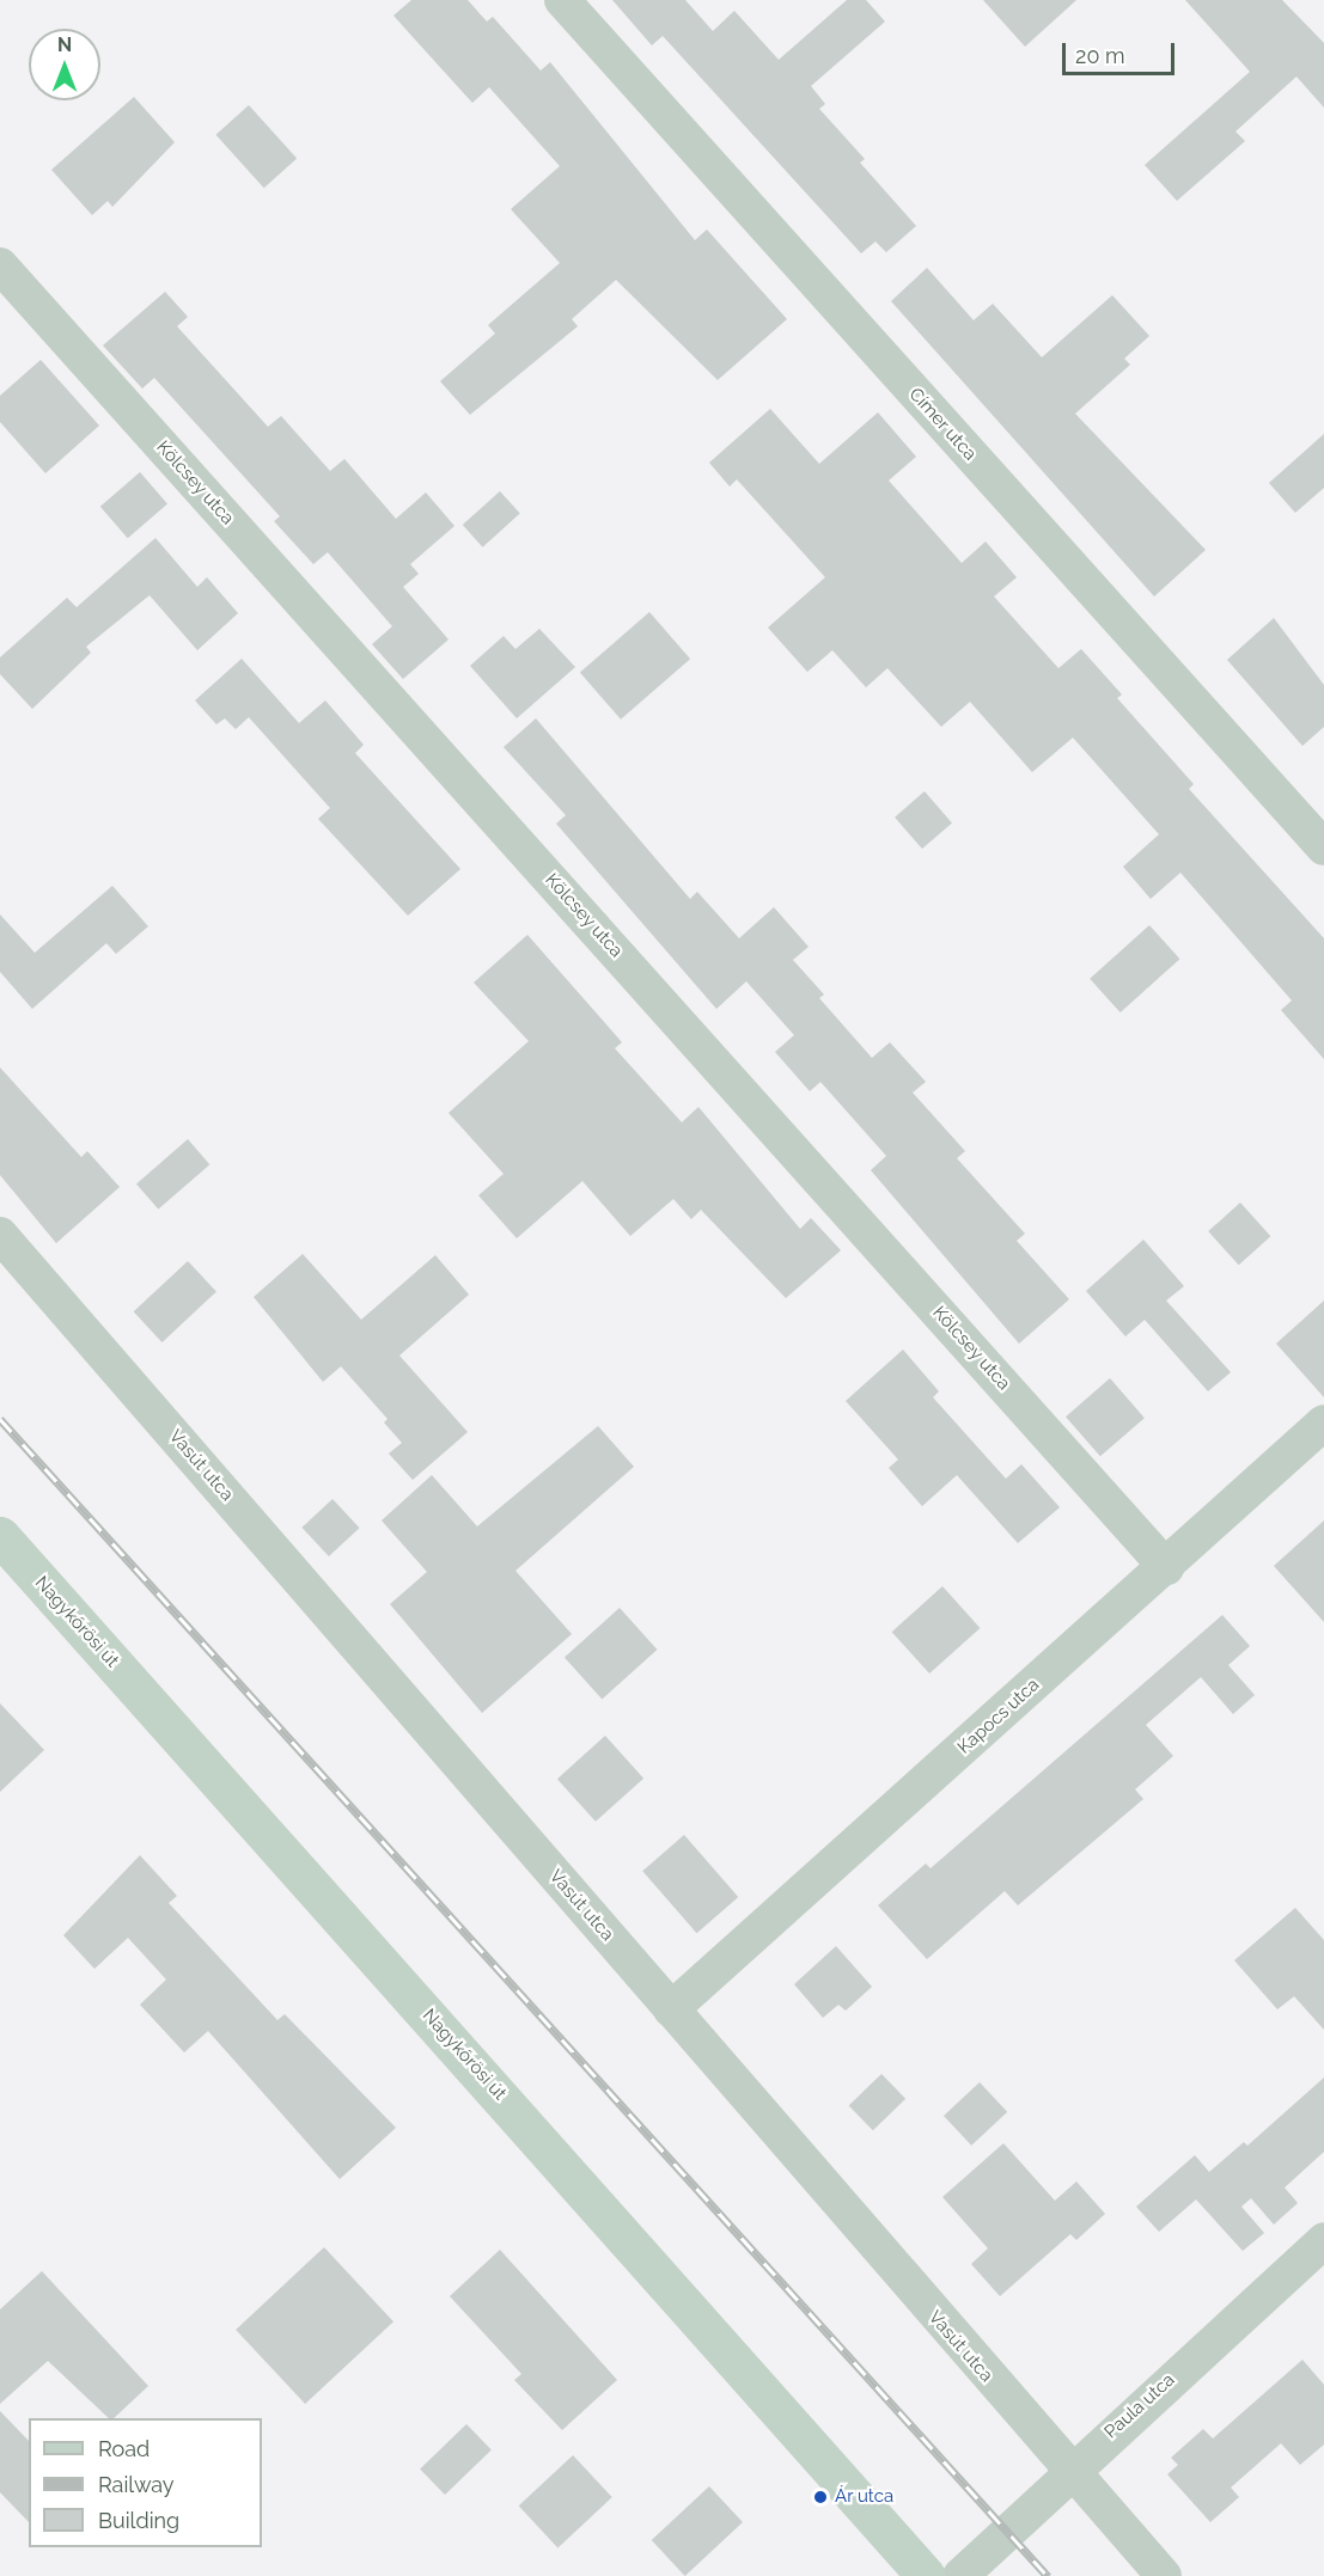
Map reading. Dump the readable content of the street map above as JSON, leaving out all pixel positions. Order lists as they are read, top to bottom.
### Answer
{
  "streets": {
    "main road": ["Nagykőrösi út"],
    "street": [
      "Címer utca",
      "Kölcsey utca",
      "Vasút utca",
      "Kapocs utca",
      "Paula utca"
    ]
  },
  "crossings": [
    ["Kölcsey utca", "Kapocs utca"],
    ["Vasút utca", "Kapocs utca"],
    ["Vasút utca", "Paula utca"]
  ],
  "places": ["Ár utca"],
  "legend": ["Road", "Railway", "Building"],
  "scale_bar": "20 m",
  "north": "top"
}
